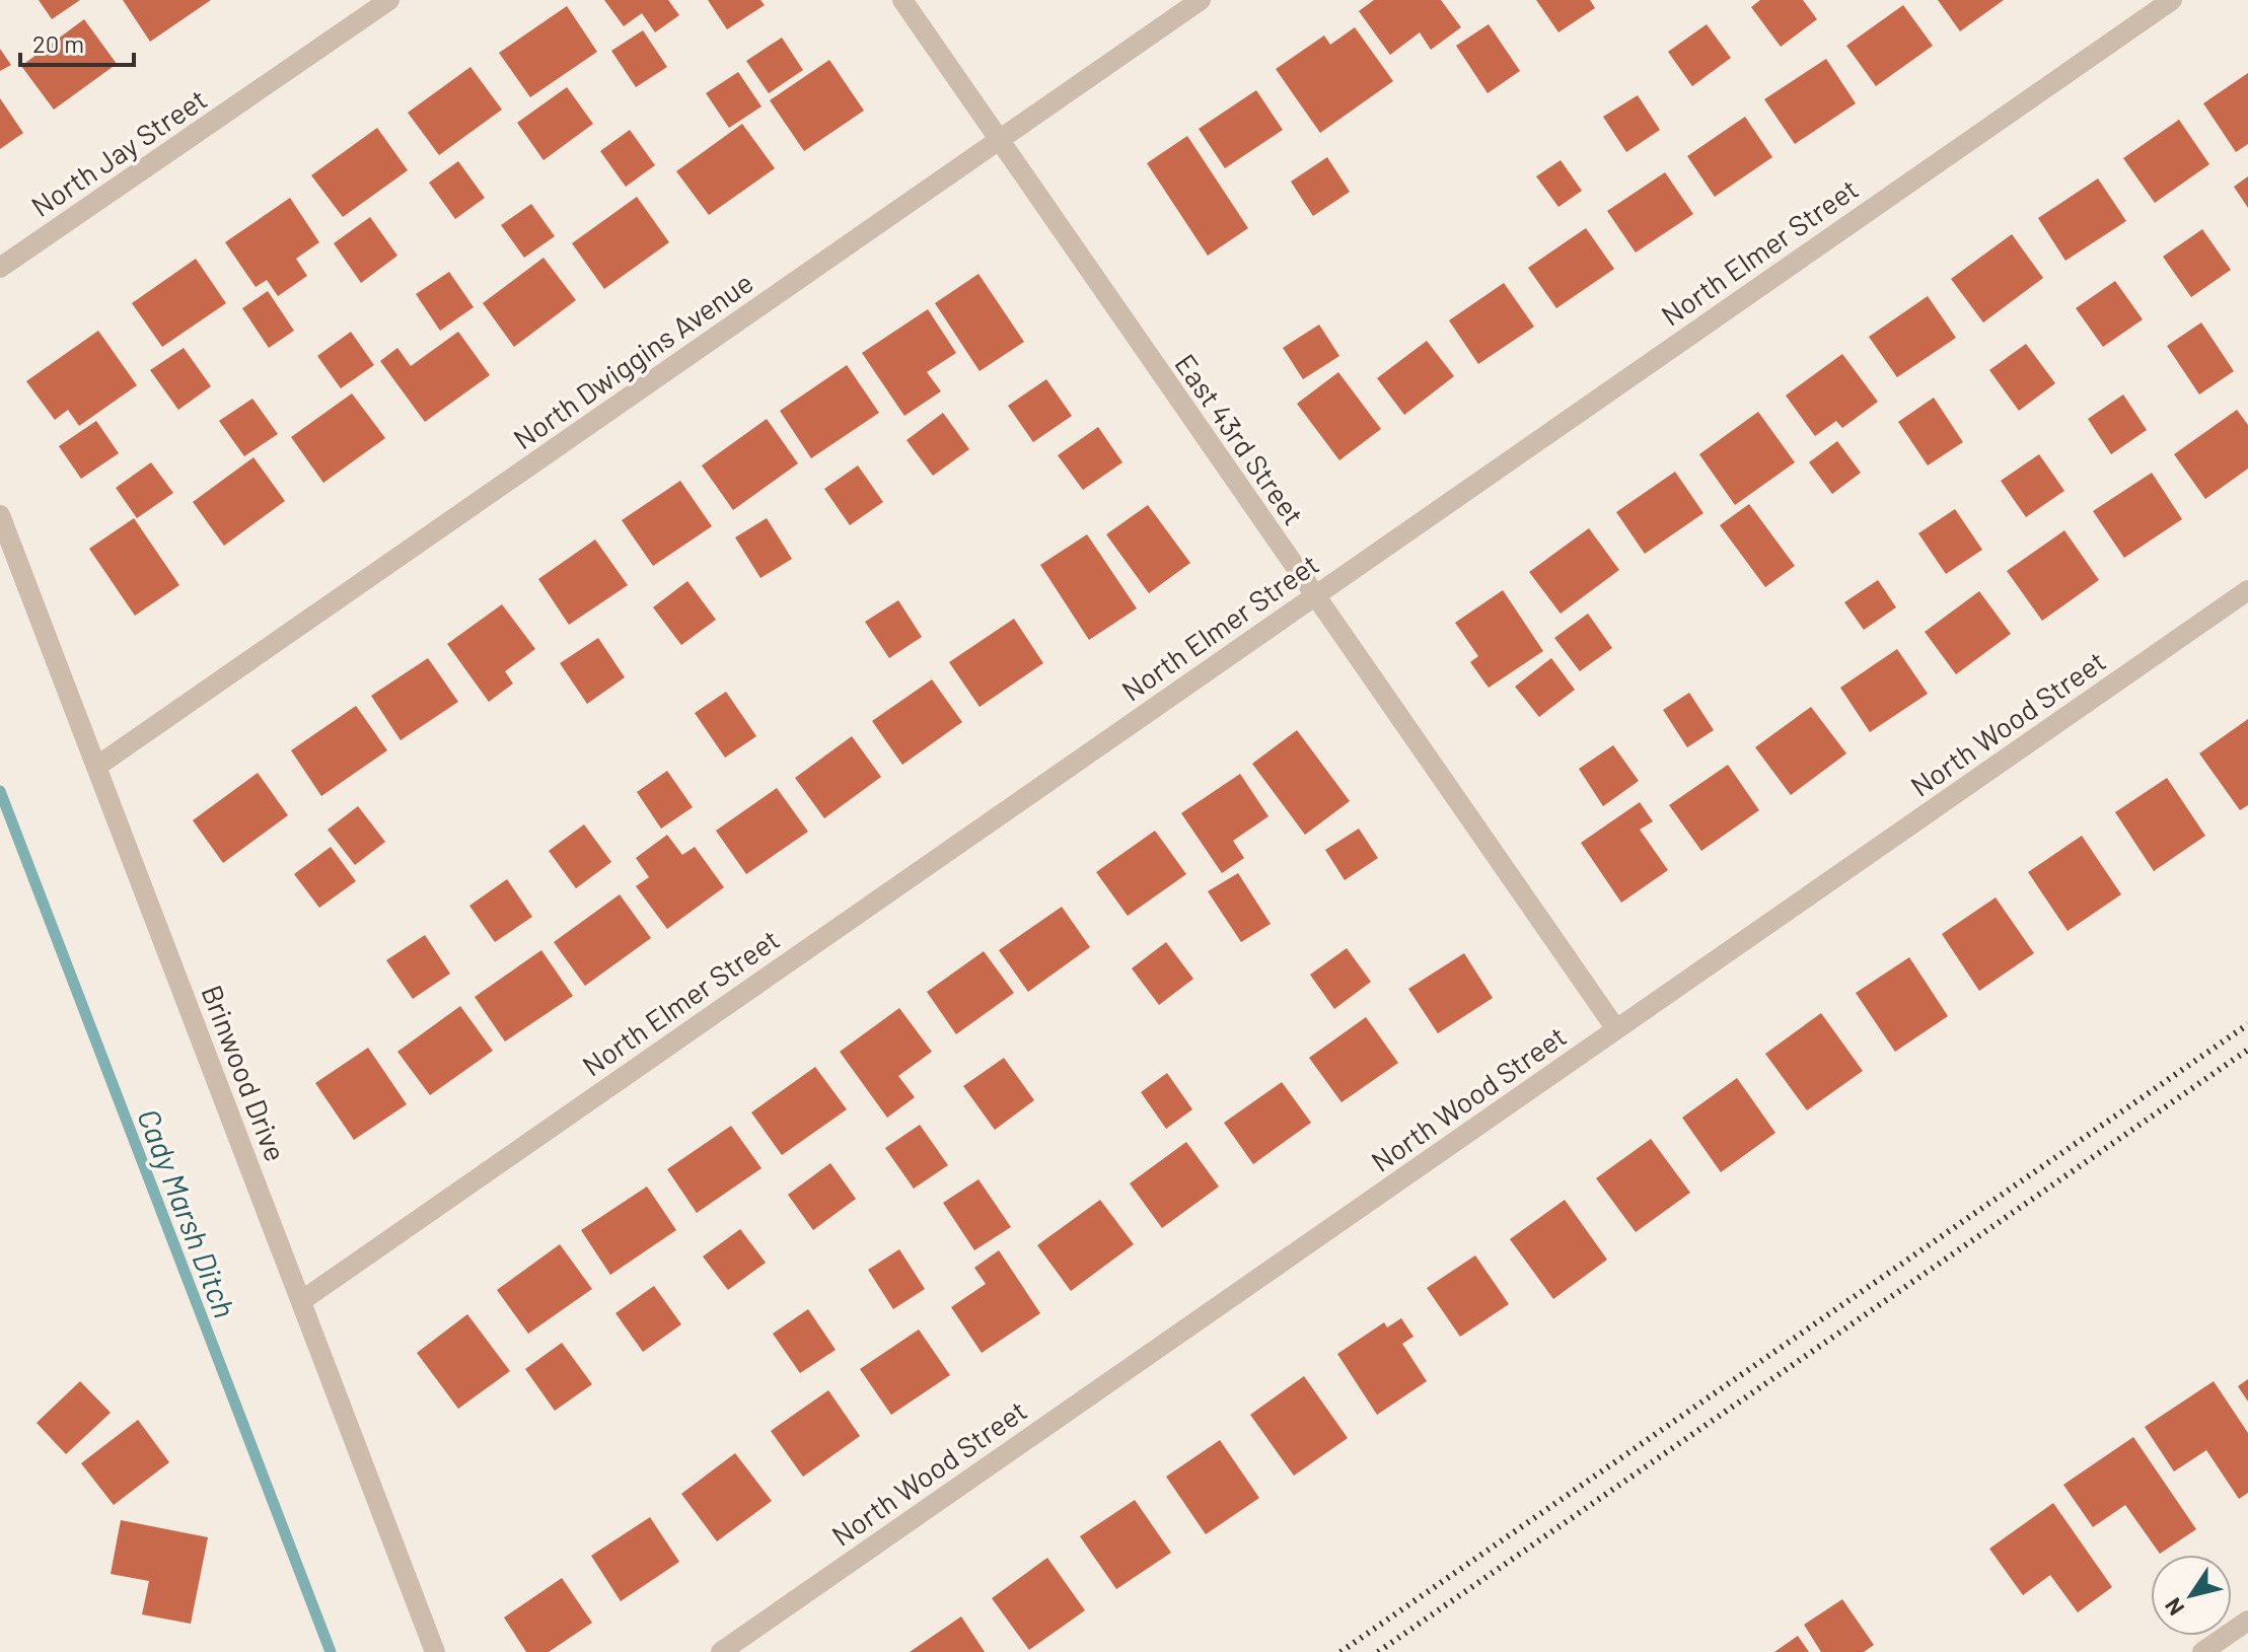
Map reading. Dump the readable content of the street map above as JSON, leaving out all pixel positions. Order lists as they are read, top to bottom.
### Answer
{
  "streets": {
    "street": [
      "North Jay Street",
      "North Elmer Street",
      "North Dwiggins Avenue",
      "East 43rd Street",
      "North Wood Street",
      "Brinwood Drive"
    ]
  },
  "crossings": [
    ["North Elmer Street", "East 43rd Street"],
    ["North Elmer Street", "Brinwood Drive"],
    ["North Dwiggins Avenue", "East 43rd Street"],
    ["North Dwiggins Avenue", "Brinwood Drive"],
    ["East 43rd Street", "North Wood Street"]
  ],
  "water": ["Cady Marsh Ditch"],
  "scale_bar": "20 m",
  "north": "bottom left"
}
